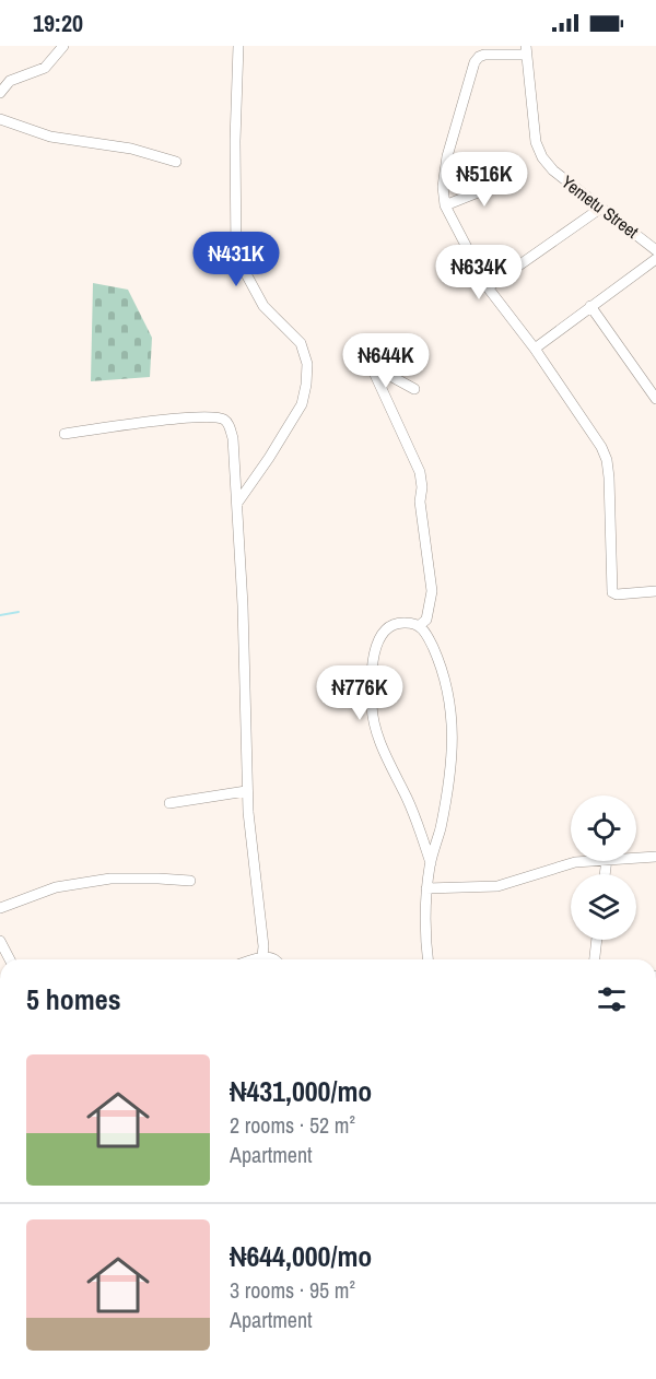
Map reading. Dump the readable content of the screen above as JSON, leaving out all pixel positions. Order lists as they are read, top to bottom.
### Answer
{
  "streets": {
    "street": ["Yemetu Street"]
  },
  "page": {
    "status": "19:20",
    "price": [
      "₦516K",
      "₦431K",
      "₦634K",
      "₦644K",
      "₦776K"
    ],
    "heading": "5 homes",
    "list": [
      {
        "name": "₦431,000/mo",
        "note": "2 rooms · 52 m² · Apartment"
      },
      {
        "name": "₦644,000/mo",
        "note": "3 rooms · 95 m² · Apartment"
      }
    ]
  }
}
